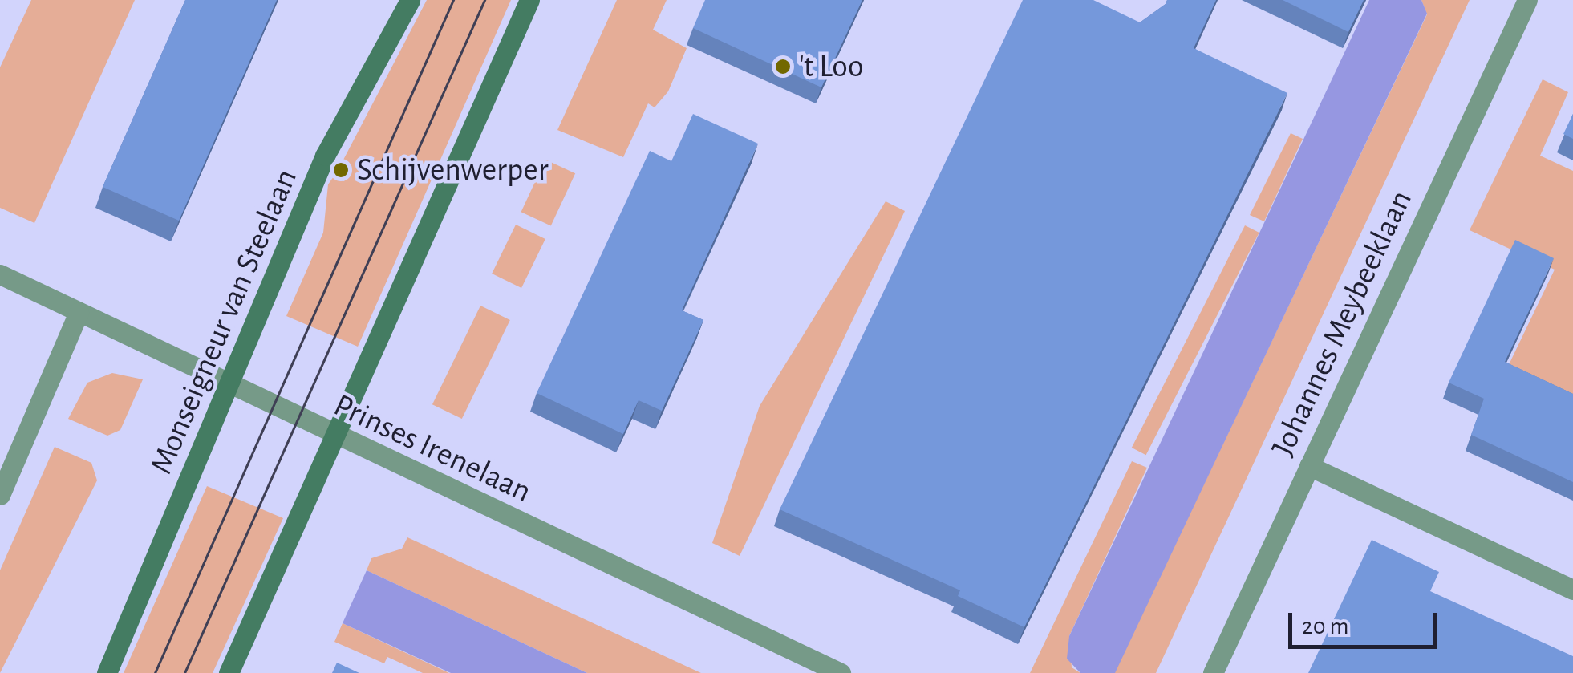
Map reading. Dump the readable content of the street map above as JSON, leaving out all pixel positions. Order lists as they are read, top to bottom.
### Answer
{
  "streets": {
    "main road": ["Monseigneur van Steelaan"],
    "street": ["Johannes Meybeeklaan", "Prinses Irenelaan"]
  },
  "crossings": [
    ["Monseigneur van Steelaan", "Prinses Irenelaan"]
  ],
  "places": ["'t Loo", "Schijvenwerper"],
  "scale_bar": "20 m"
}
